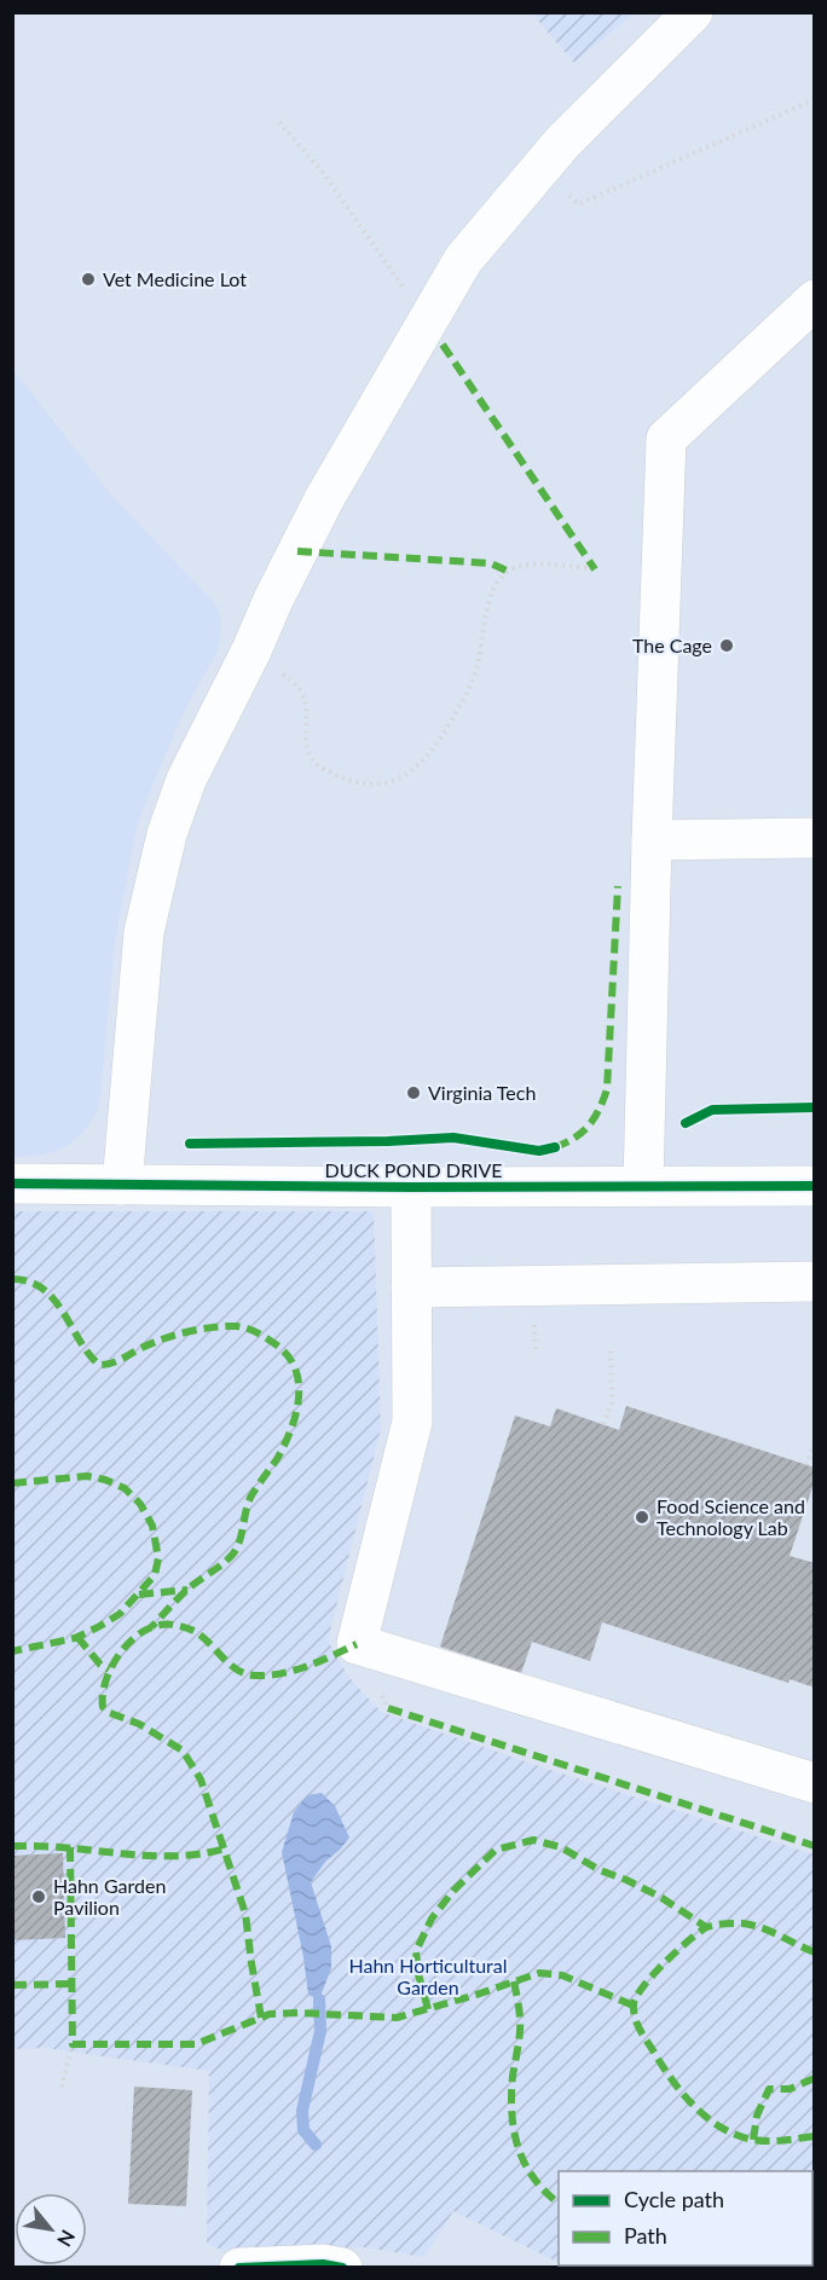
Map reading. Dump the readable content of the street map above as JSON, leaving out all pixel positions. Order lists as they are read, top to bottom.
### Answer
{
  "streets": {
    "street": ["DUCK POND DRIVE"]
  },
  "parks": ["Hahn Horticultural Garden"],
  "places": [
    "Vet Medicine Lot",
    "The Cage",
    "Virginia Tech",
    "Food Science and Technology Lab",
    "Hahn Garden Pavilion"
  ],
  "legend": ["Cycle path", "Path"],
  "north": "bottom right"
}
